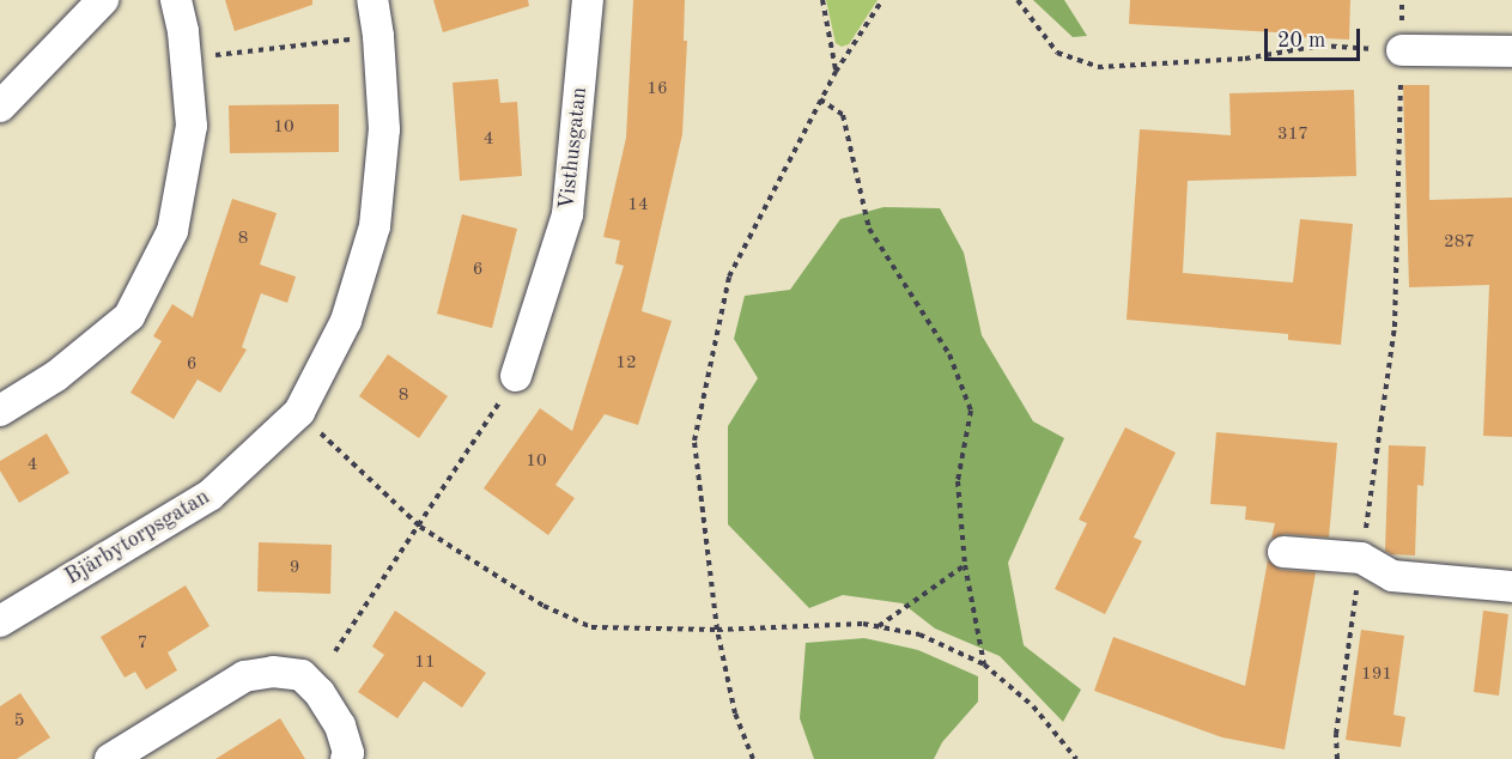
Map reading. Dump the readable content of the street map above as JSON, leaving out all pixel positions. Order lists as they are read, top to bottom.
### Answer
{
  "streets": {
    "street": ["Visthusgatan", "Bjärbytorpsgatan"]
  },
  "house_numbers": [
    "16",
    "10",
    "317",
    "4",
    "14",
    "8",
    "287",
    "6",
    "12",
    "6",
    "8",
    "10",
    "4",
    "9",
    "7",
    "11",
    "191",
    "5"
  ],
  "scale_bar": "20 m"
}
